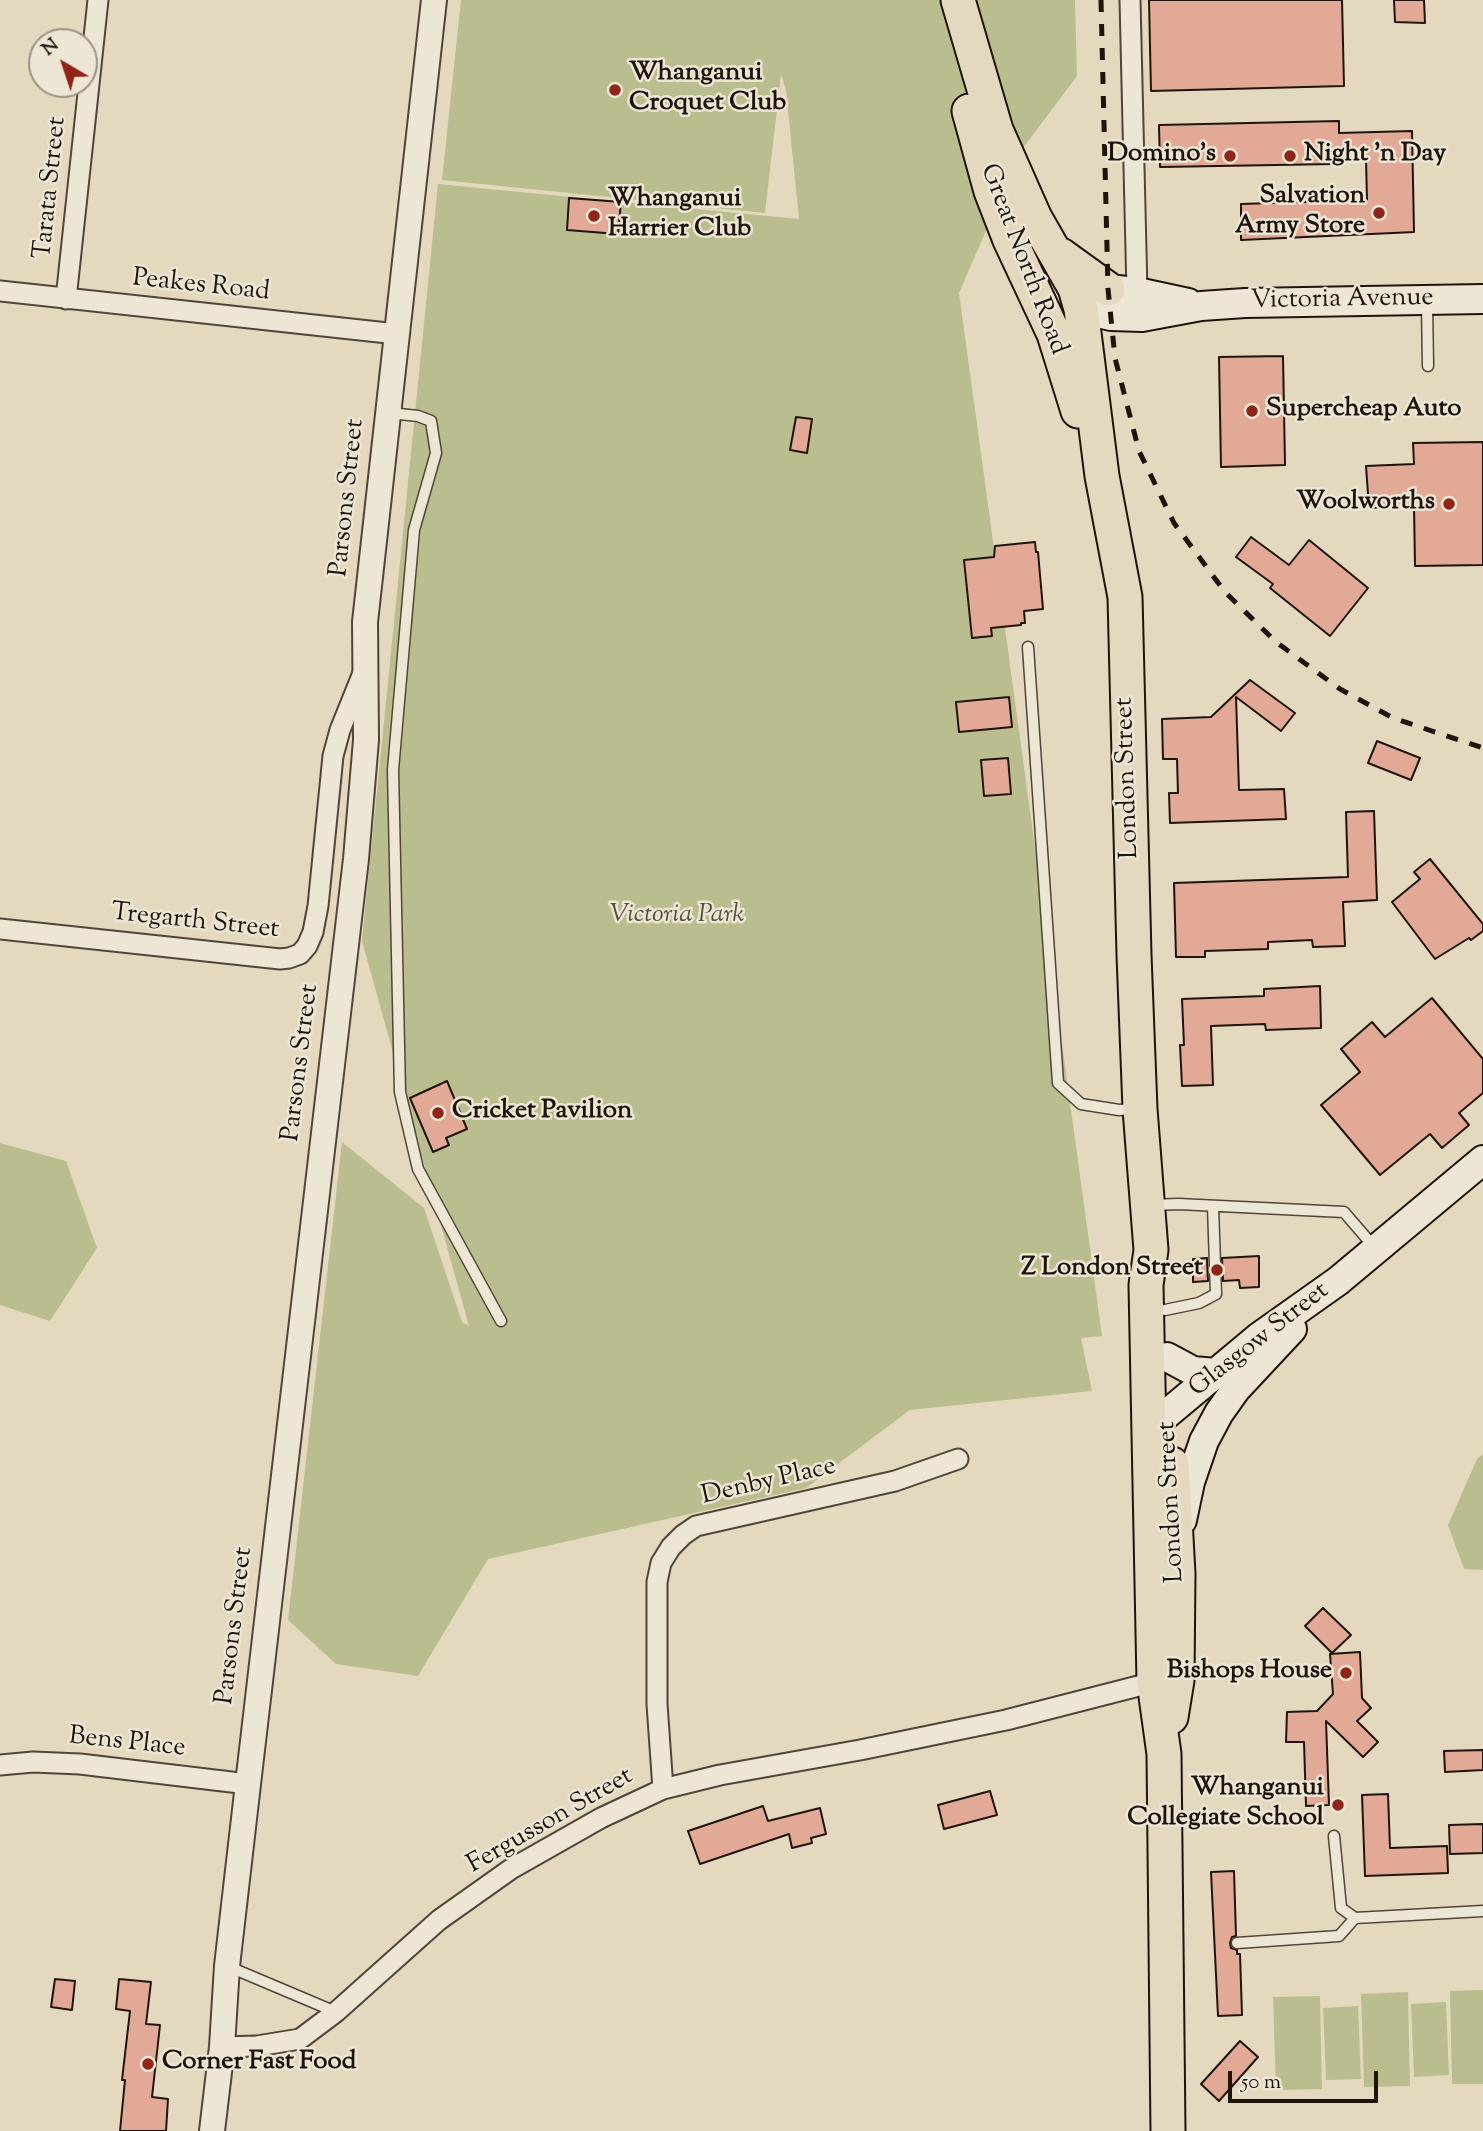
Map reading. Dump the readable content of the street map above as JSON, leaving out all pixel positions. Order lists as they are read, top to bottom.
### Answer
{
  "streets": {
    "highway": ["Great North Road", "London Street"],
    "main road": ["Victoria Avenue", "Glasgow Street"],
    "street": [
      "Tarata Street",
      "Peakes Road",
      "Parsons Street",
      "Tregarth Street",
      "Denby Place",
      "Bens Place",
      "Fergusson Street"
    ]
  },
  "crossings": [
    ["Tarata Street", "Peakes Road"],
    ["Great North Road", "Victoria Avenue"],
    ["Great North Road", "London Street"],
    ["Peakes Road", "Parsons Street"],
    ["Victoria Avenue", "London Street"],
    ["Parsons Street", "Tregarth Street"],
    ["Parsons Street", "Bens Place"],
    ["Parsons Street", "Fergusson Street"],
    ["London Street", "Glasgow Street"],
    ["London Street", "Fergusson Street"],
    ["Denby Place", "Fergusson Street"]
  ],
  "parks": ["Victoria Park"],
  "places": [
    "Whanganui Croquet Club",
    "Domino's",
    "Night 'n Day",
    "Salvation Army Store",
    "Whanganui Harrier Club",
    "Supercheap Auto",
    "Woolworths",
    "Cricket Pavilion",
    "Z London Street",
    "Bishops House",
    "Whanganui Collegiate School",
    "Corner Fast Food"
  ],
  "scale_bar": "50 m",
  "north": "top left"
}
